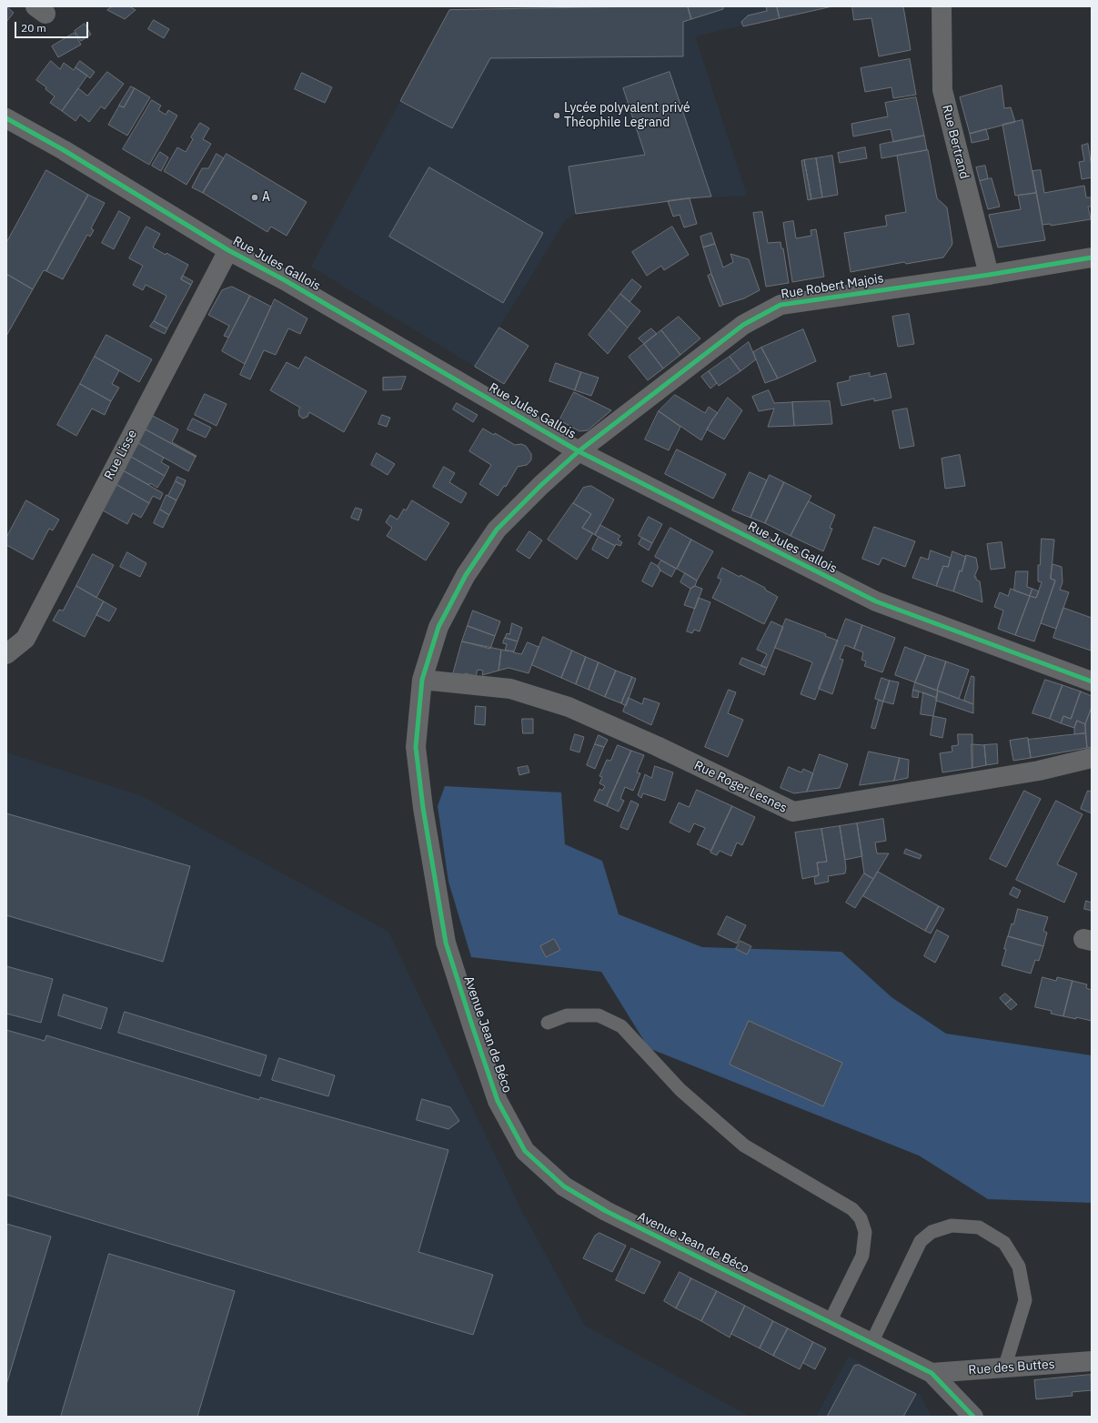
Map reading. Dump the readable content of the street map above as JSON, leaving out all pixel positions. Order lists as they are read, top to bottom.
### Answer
{
  "streets": {
    "street": [
      "Rue Bertrand",
      "Rue Jules Gallois",
      "Rue Robert Majois",
      "Rue Lisse",
      "Rue Roger Lesnes",
      "Avenue Jean de Béco",
      "Rue des Buttes"
    ]
  },
  "crossings": [
    ["Rue Bertrand", "Rue Robert Majois"],
    ["Rue Jules Gallois", "Rue Robert Majois"],
    ["Rue Jules Gallois", "Rue Lisse"],
    ["Rue Jules Gallois", "Avenue Jean de Béco"],
    ["Rue Robert Majois", "Avenue Jean de Béco"],
    ["Rue Roger Lesnes", "Avenue Jean de Béco"],
    ["Avenue Jean de Béco", "Rue des Buttes"]
  ],
  "places": ["Lycée polyvalent privé Théophile Legrand", "A"],
  "scale_bar": "20 m"
}
